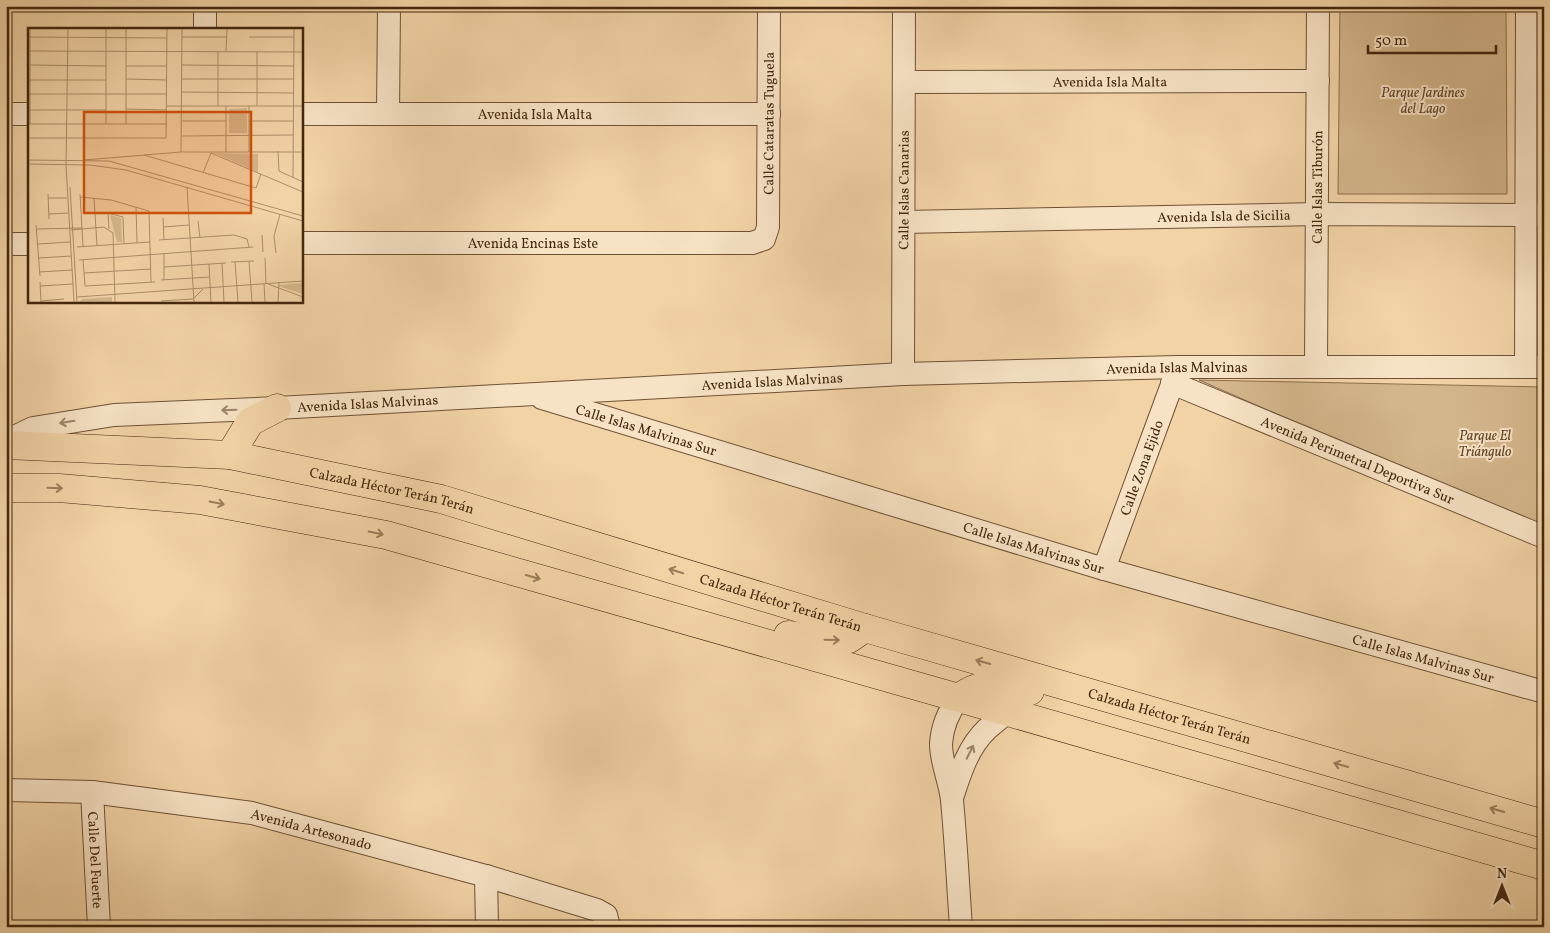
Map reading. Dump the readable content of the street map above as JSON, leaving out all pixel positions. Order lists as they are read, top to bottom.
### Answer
{
  "streets": {
    "main road": ["Calzada Héctor Terán Terán"],
    "street": [
      "Avenida Isla Malta",
      "Calle Cataratas Tuguela",
      "Calle Islas Tiburón",
      "Calle Islas Canarias",
      "Avenida Isla de Sicilia",
      "Avenida Encinas Este",
      "Avenida Islas Malvinas",
      "Calle Islas Malvinas Sur",
      "Avenida Perimetral Deportiva Sur",
      "Calle Zona Ejido",
      "Avenida Artesonado",
      "Calle Del Fuerte"
    ]
  },
  "crossings": [
    ["Avenida Isla Malta", "Calle Cataratas Tuguela"],
    ["Avenida Isla Malta", "Calle Islas Tiburón"],
    ["Avenida Isla Malta", "Calle Islas Canarias"],
    ["Calle Cataratas Tuguela", "Avenida Encinas Este"],
    ["Calle Islas Tiburón", "Avenida Isla de Sicilia"],
    ["Calle Islas Tiburón", "Avenida Islas Malvinas"],
    ["Calle Islas Canarias", "Avenida Isla de Sicilia"],
    ["Calle Islas Canarias", "Avenida Islas Malvinas"],
    ["Avenida Islas Malvinas", "Calle Islas Malvinas Sur"],
    ["Avenida Islas Malvinas", "Avenida Perimetral Deportiva Sur"],
    ["Avenida Islas Malvinas", "Calle Zona Ejido"],
    ["Avenida Islas Malvinas", "Calzada Héctor Terán Terán"],
    ["Calle Islas Malvinas Sur", "Calle Zona Ejido"],
    ["Avenida Perimetral Deportiva Sur", "Calle Zona Ejido"],
    ["Avenida Artesonado", "Calle Del Fuerte"]
  ],
  "parks": ["Parque Jardines del Lago", "Parque El Triángulo"],
  "scale_bar": "50 m",
  "north": "top"
}
